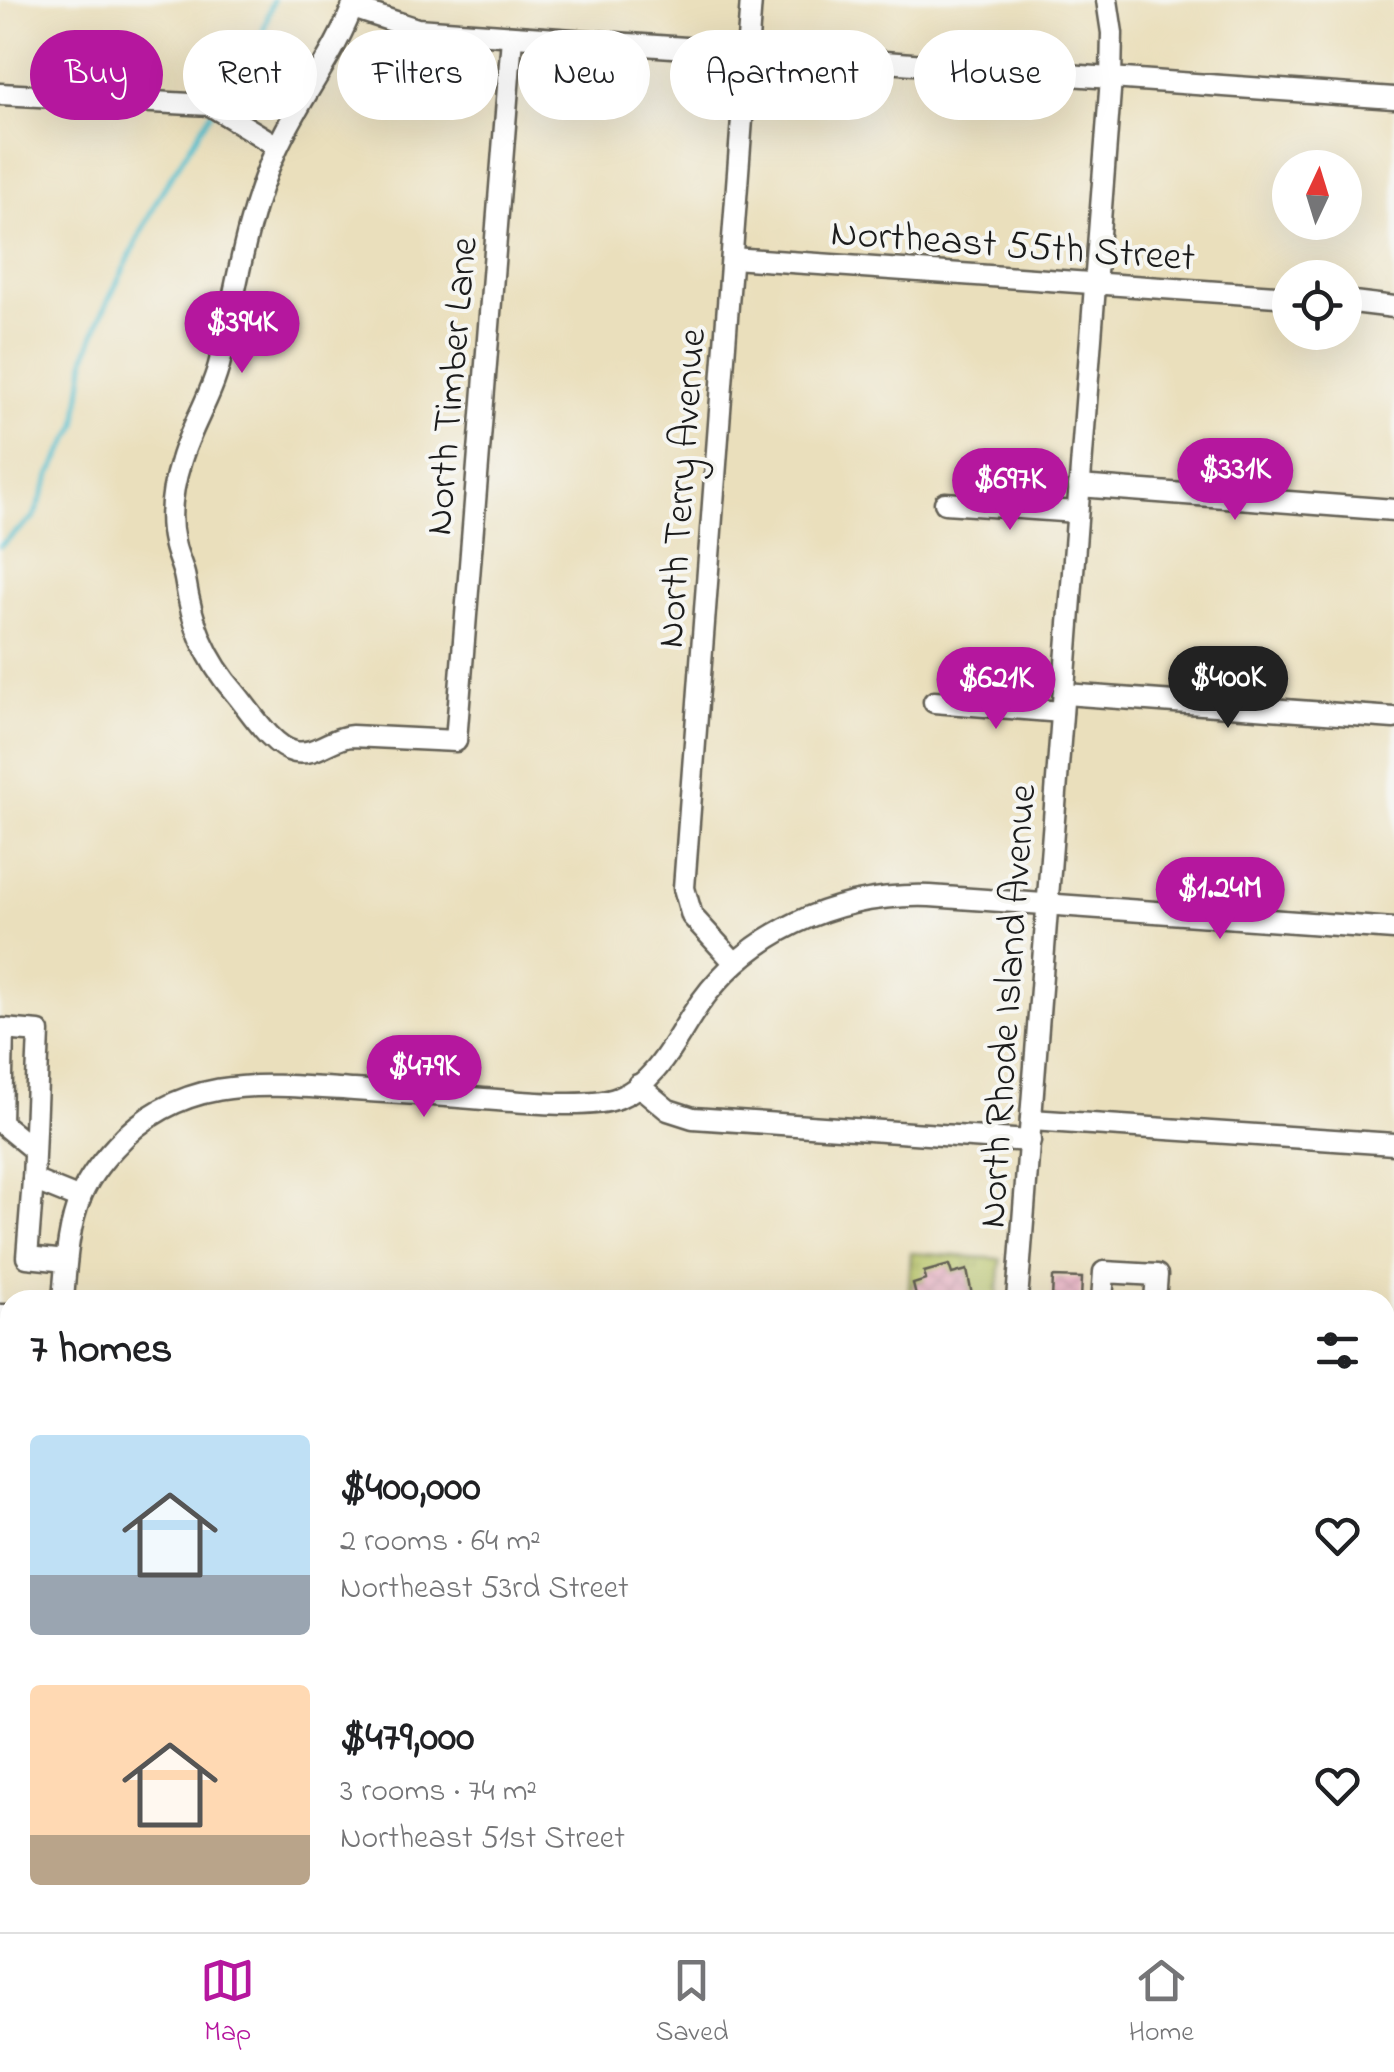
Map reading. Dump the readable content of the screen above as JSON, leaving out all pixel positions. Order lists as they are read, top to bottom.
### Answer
{
  "streets": {
    "street": [
      "Northeast 55th Street",
      "North Timber Lane",
      "North Terry Avenue",
      "North Rhode Island Avenue"
    ]
  },
  "crossings": [
    ["Northeast 55th Street", "North Terry Avenue"],
    ["Northeast 55th Street", "North Rhode Island Avenue"]
  ],
  "north": "top",
  "page": {
    "chip": [
      "Buy",
      "Rent",
      "Filters",
      "New",
      "Apartment",
      "House"
    ],
    "price": [
      "$394K",
      "$331K",
      "$697K",
      "$400K",
      "$621K",
      "$1.24M",
      "$479K"
    ],
    "heading": "7 homes",
    "list": [
      {
        "name": "$400,000",
        "note": "2 rooms · 64 m² · Northeast 53rd Street"
      },
      {
        "name": "$479,000",
        "note": "3 rooms · 74 m² · Northeast 51st Street"
      }
    ],
    "tabs": ["Map", "Saved", "Home"]
  }
}
